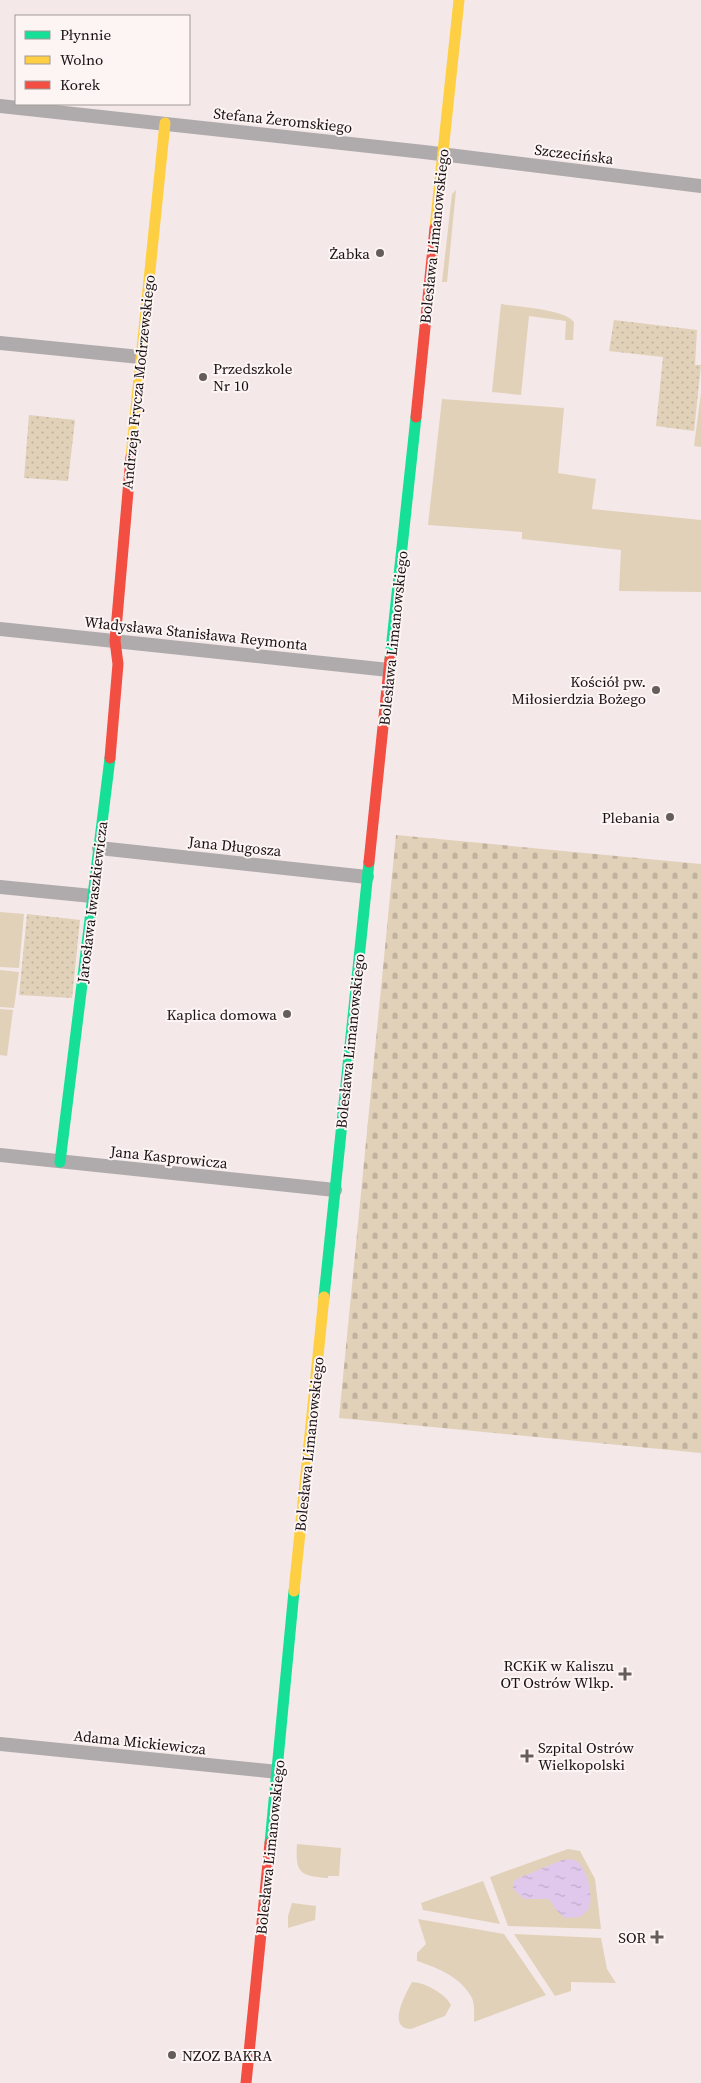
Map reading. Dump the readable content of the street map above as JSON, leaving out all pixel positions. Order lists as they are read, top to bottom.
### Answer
{
  "streets": {
    "street": [
      "Stefana Żeromskiego",
      "Szczecińska",
      "Bolesława Limanowskiego",
      "Andrzeja Frycza Modrzewskiego",
      "Władysława Stanisława Reymonta",
      "Jana Długosza",
      "Jarosława Iwaszkiewicza",
      "Jana Kasprowicza",
      "Adama Mickiewicza"
    ]
  },
  "crossings": [
    ["Stefana Żeromskiego", "Szczecińska"],
    ["Stefana Żeromskiego", "Bolesława Limanowskiego"],
    ["Stefana Żeromskiego", "Andrzeja Frycza Modrzewskiego"],
    ["Szczecińska", "Bolesława Limanowskiego"],
    ["Bolesława Limanowskiego", "Władysława Stanisława Reymonta"],
    ["Bolesława Limanowskiego", "Jana Długosza"],
    ["Bolesława Limanowskiego", "Jana Kasprowicza"],
    ["Bolesława Limanowskiego", "Adama Mickiewicza"],
    ["Andrzeja Frycza Modrzewskiego", "Władysława Stanisława Reymonta"],
    ["Andrzeja Frycza Modrzewskiego", "Jarosława Iwaszkiewicza"],
    ["Władysława Stanisława Reymonta", "Jarosława Iwaszkiewicza"],
    ["Jana Długosza", "Jarosława Iwaszkiewicza"],
    ["Jarosława Iwaszkiewicza", "Jana Kasprowicza"]
  ],
  "places": {
    "other": [
      "Żabka",
      "Przedszkole Nr 10",
      "Kościół pw. Miłosierdzia Bożego",
      "Plebania",
      "Kaplica domowa",
      "NZOZ BAKRA"
    ],
    "health": ["RCKiK w Kaliszu OT Ostrów Wlkp.", "Szpital Ostrów Wielkopolski", "SOR"]
  },
  "legend": ["Płynnie", "Wolno", "Korek"]
}
